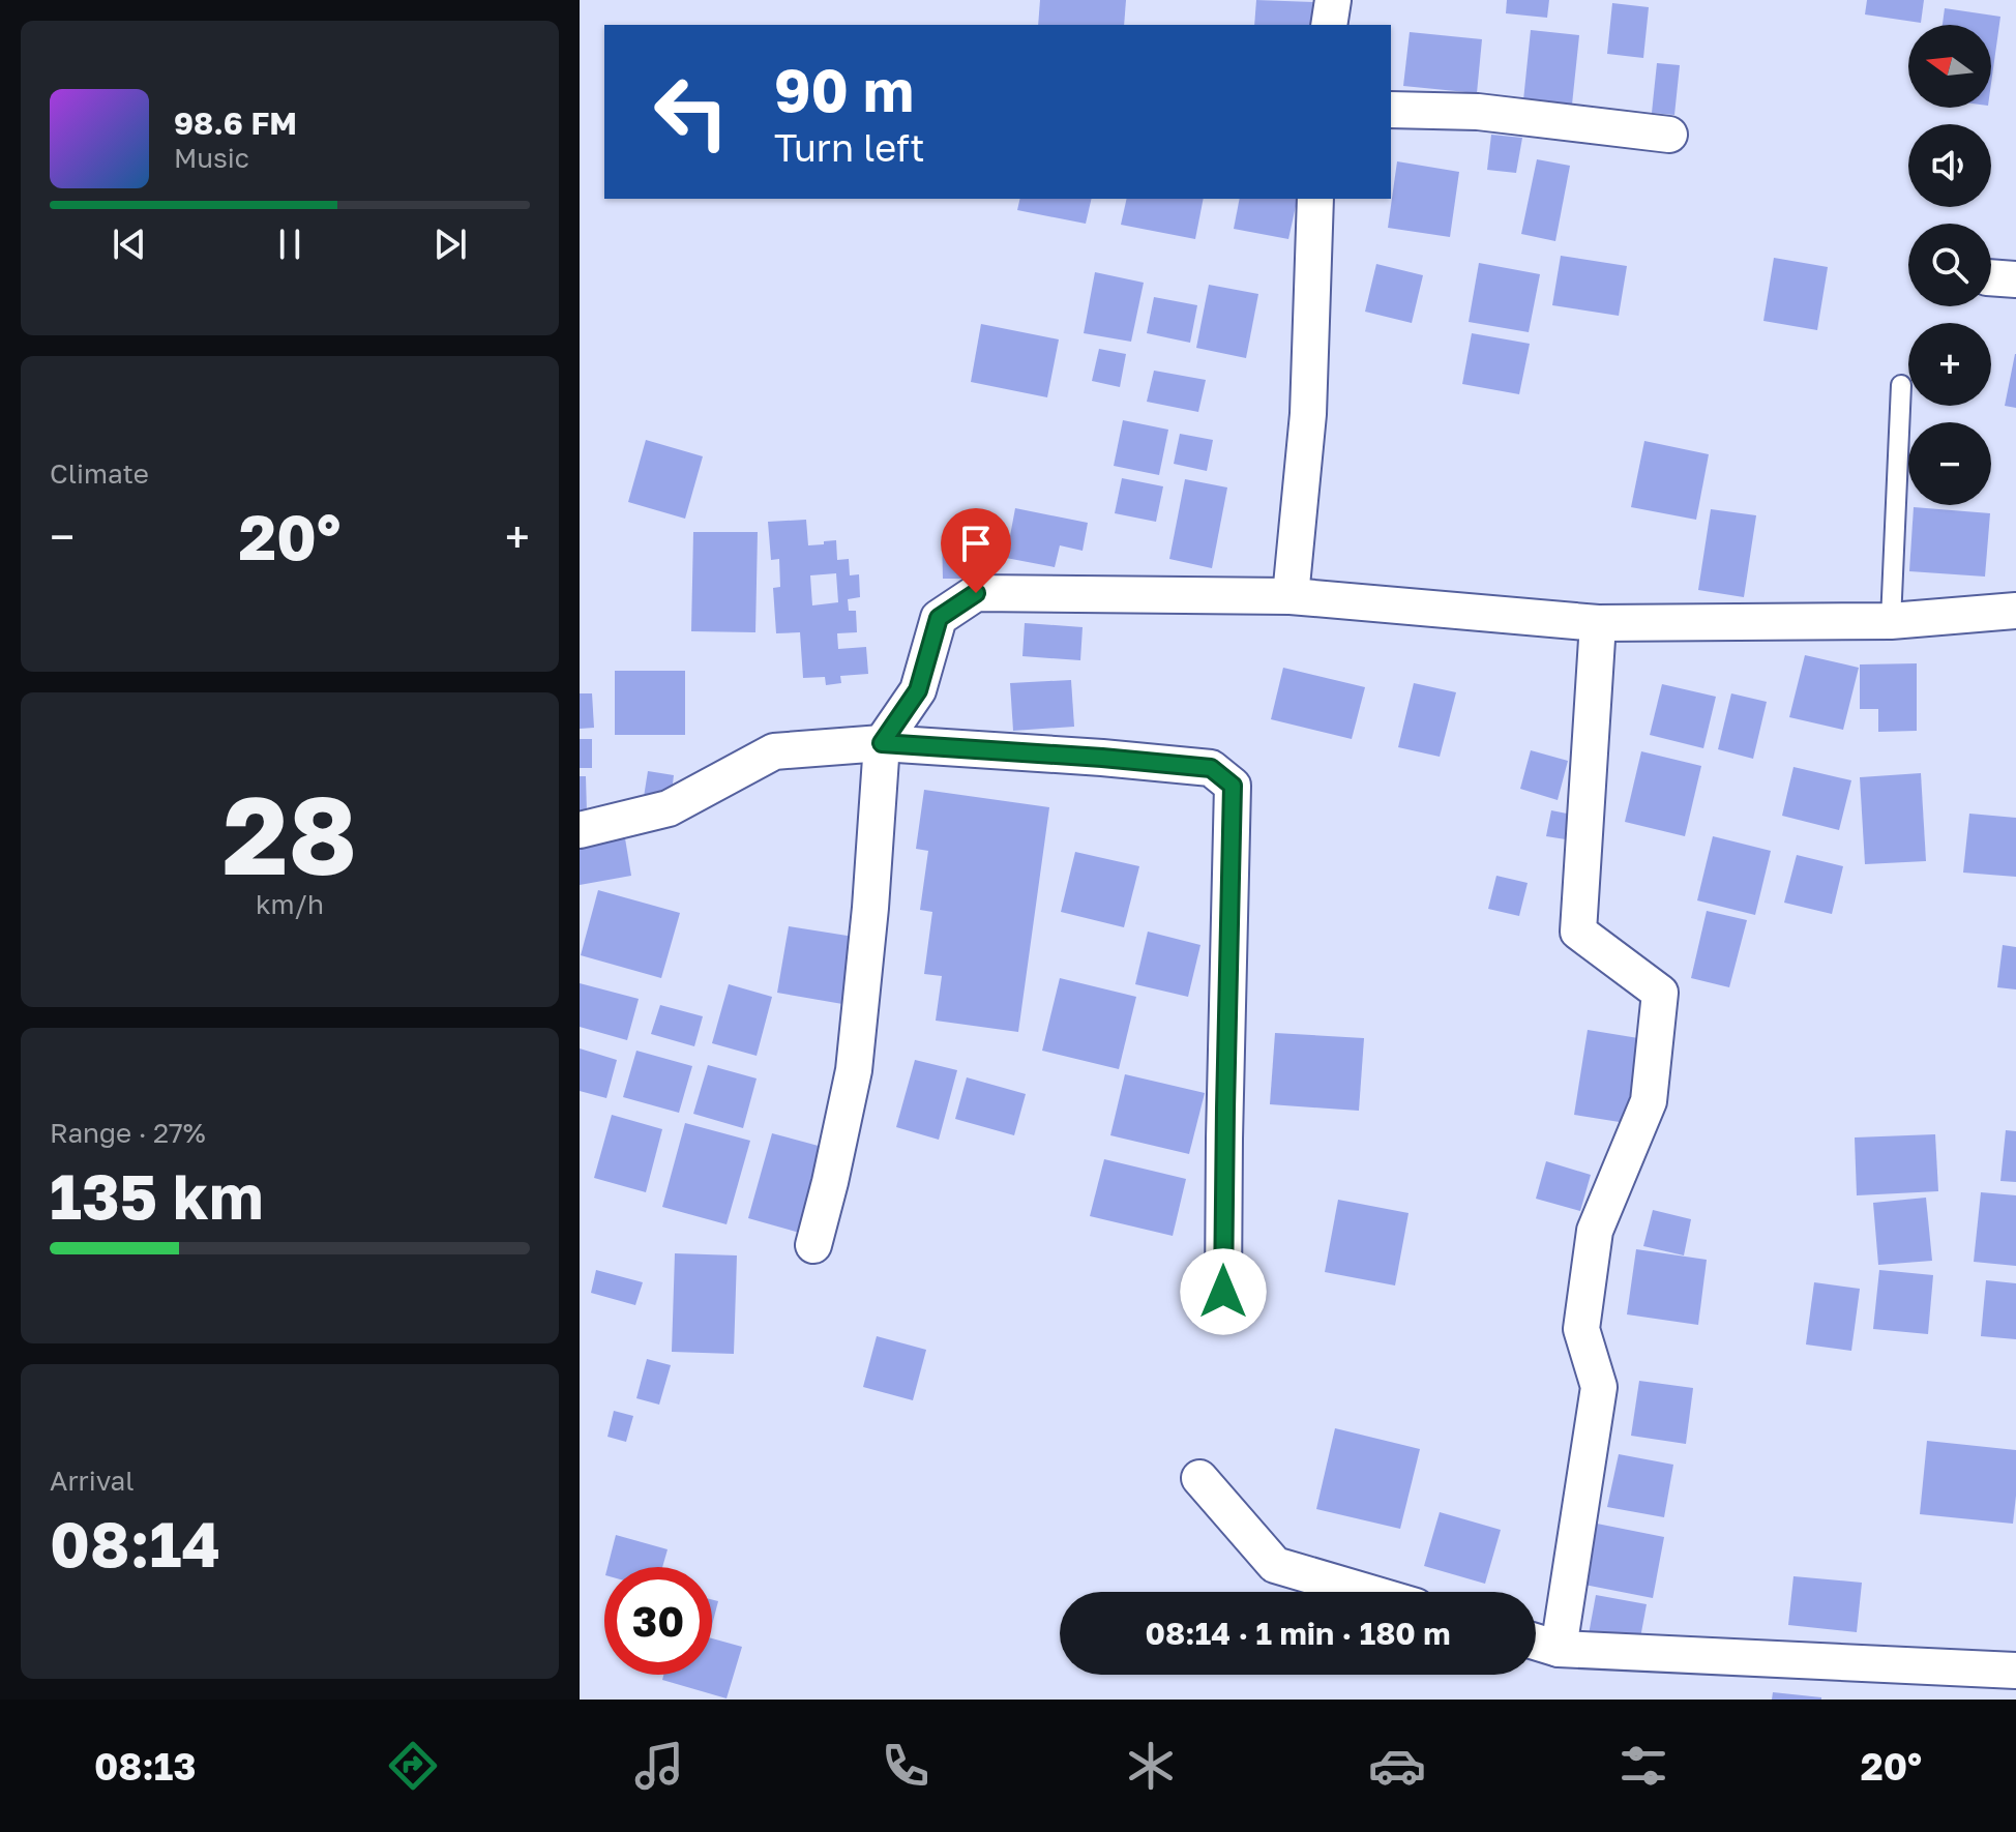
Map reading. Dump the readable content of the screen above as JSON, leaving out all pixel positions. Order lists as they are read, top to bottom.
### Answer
{
  "north": "left",
  "page": {
    "map_buttons": ["+", "−"],
    "turn": ["90 m", "Turn left"],
    "song": ["98.6 FM", "Music"],
    "tile": [
      "Climate",
      ["28", "km/h"],
      ["Range · 27%", "135 km"],
      ["Arrival", "08:14"]
    ],
    "heat": ["−", "20°", "+"],
    "limit": "30",
    "trip": "08:14 · 1 min · 180 m",
    "tabs": ["08:13", "20°"]
  }
}
